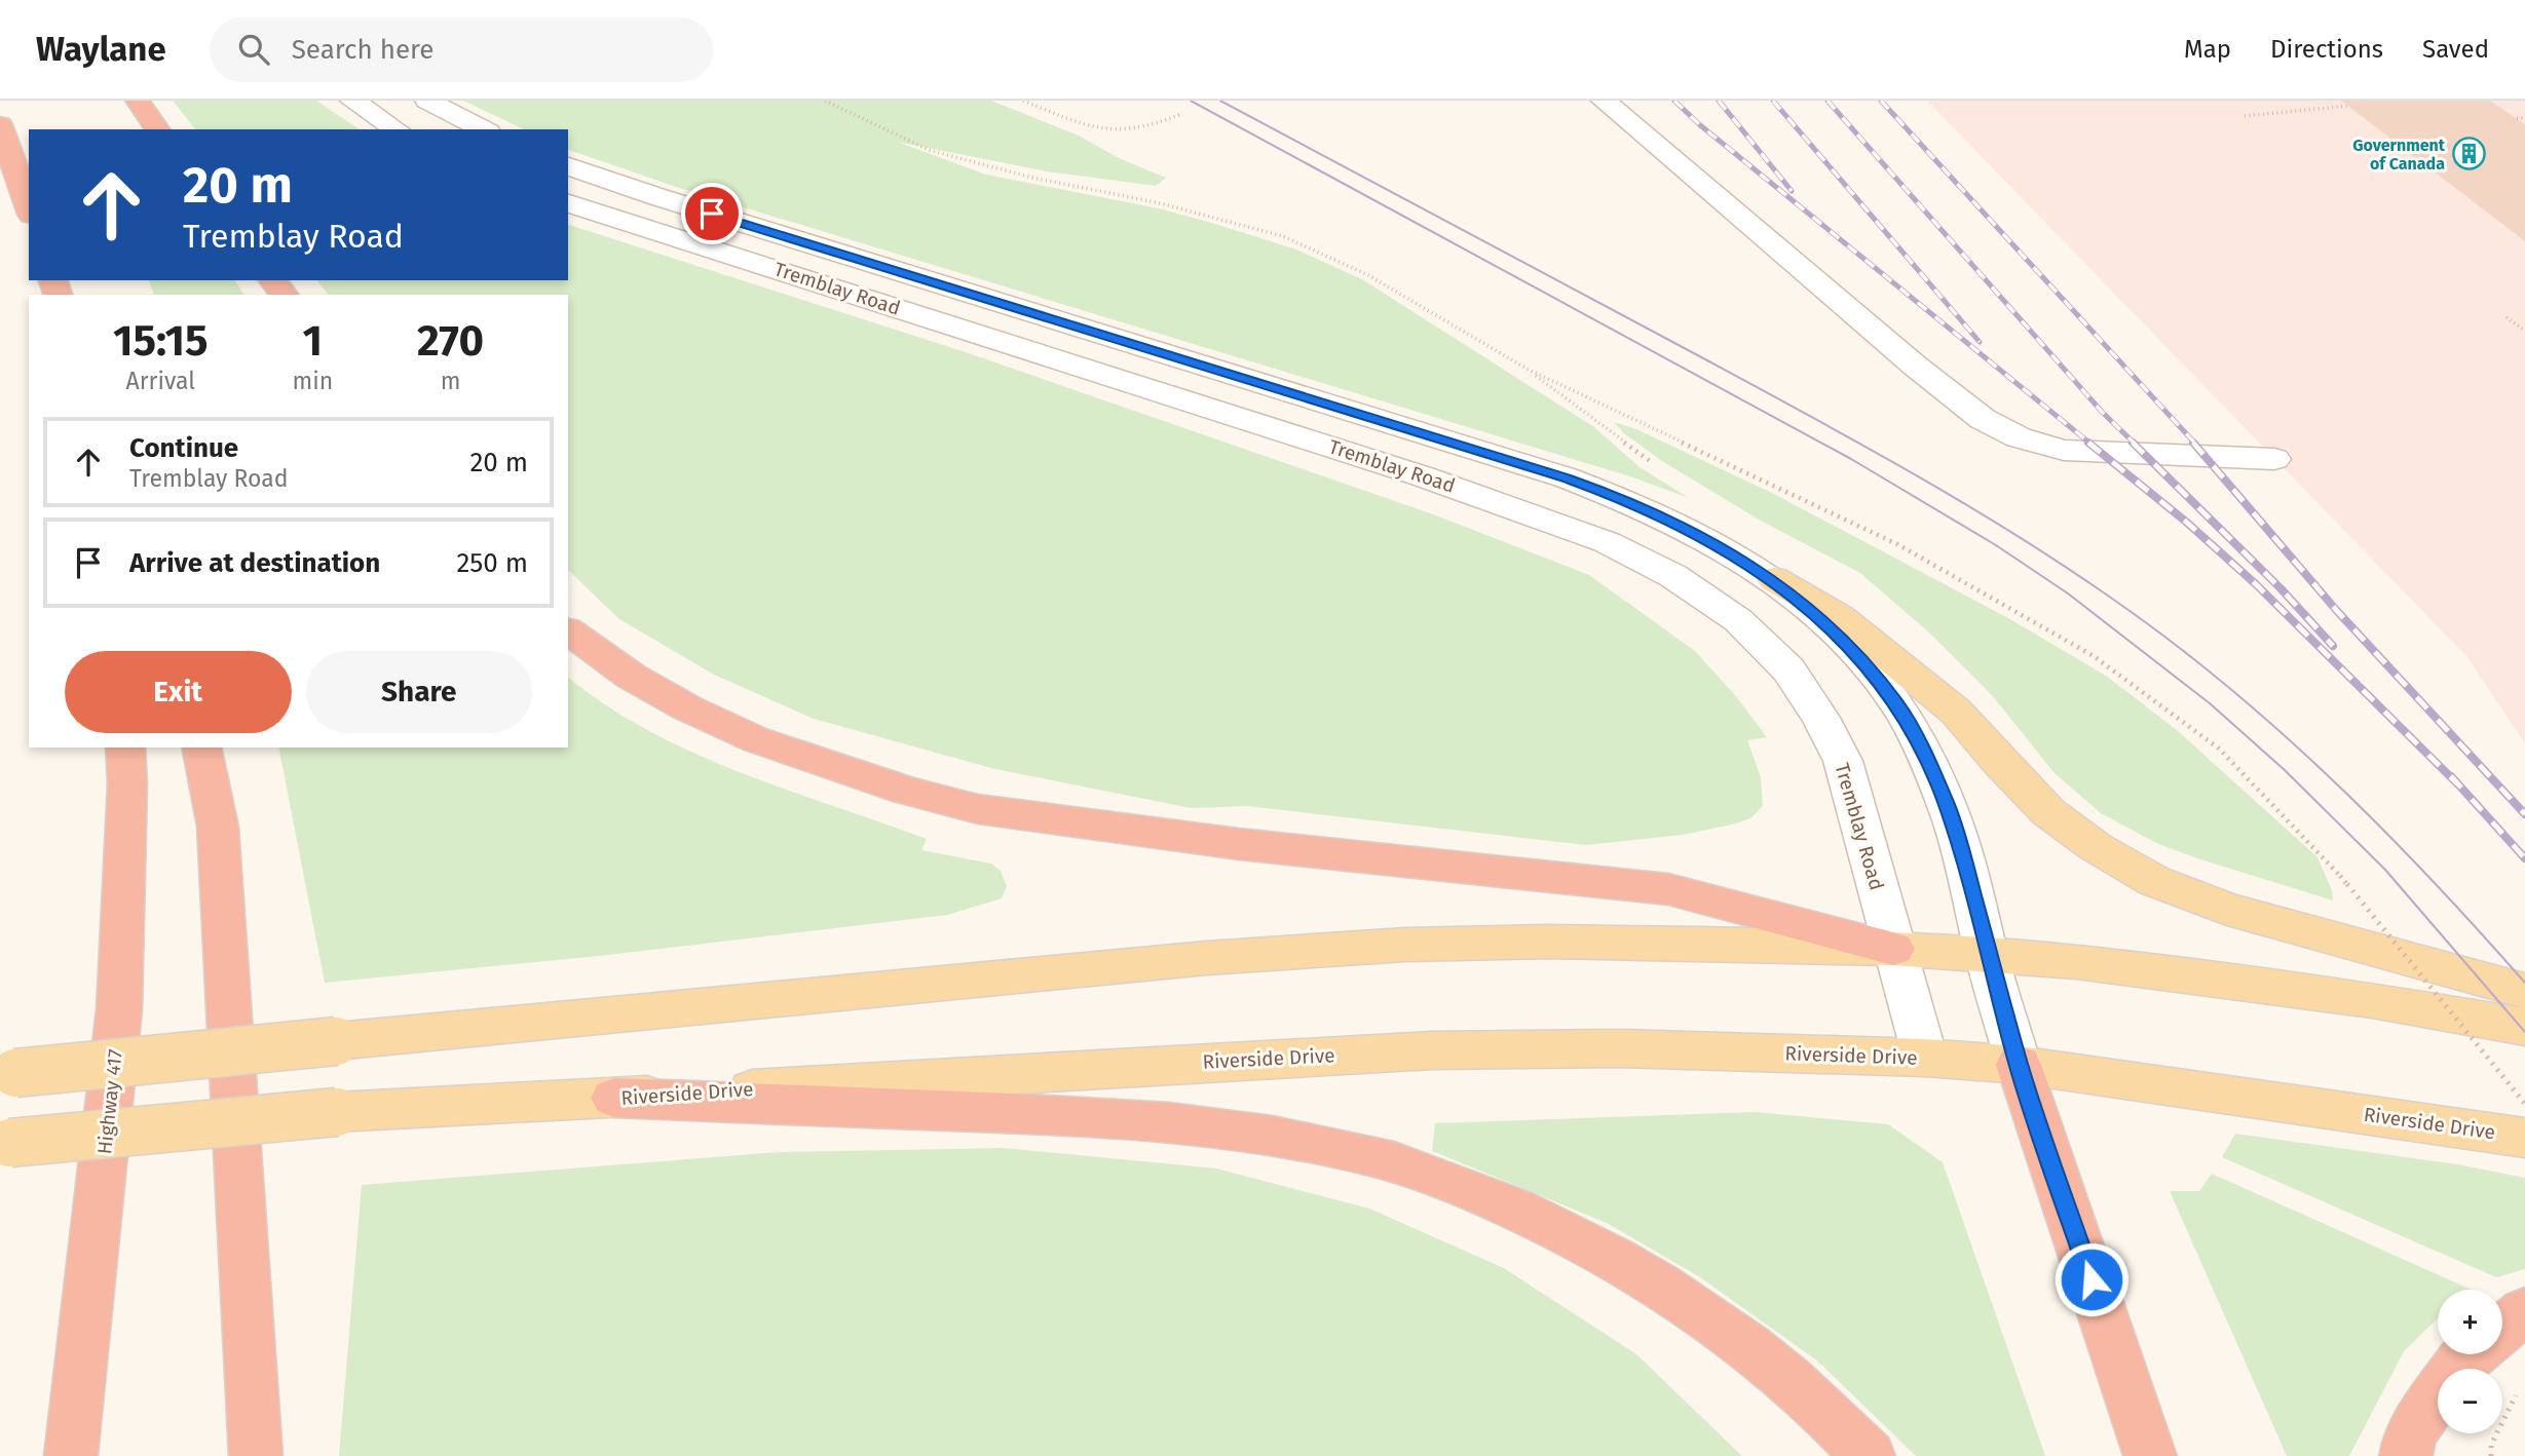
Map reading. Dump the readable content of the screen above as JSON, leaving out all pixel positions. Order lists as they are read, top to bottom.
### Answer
{
  "streets": {
    "highway": ["Highway 417"],
    "main road": ["Riverside Drive"],
    "street": ["Tremblay Road"]
  },
  "crossings": [
    ["Tremblay Road", "Riverside Drive"]
  ],
  "places": {
    "building": ["Government of Canada"]
  },
  "page": {
    "header": "Waylane",
    "search": "Search here",
    "nav": ["Map", "Directions", "Saved"],
    "turn": ["20 m", "Tremblay Road"],
    "eta": [
      "15:15",
      "Arrival",
      "1",
      "min",
      "270",
      "m"
    ],
    "list": [
      {
        "name": "Continue",
        "note": "Tremblay Road",
        "value": "20 m"
      },
      {
        "name": "Arrive at destination",
        "value": "250 m"
      }
    ],
    "buttons": ["Exit", "Share"],
    "map_buttons": ["+", "−"]
  }
}
